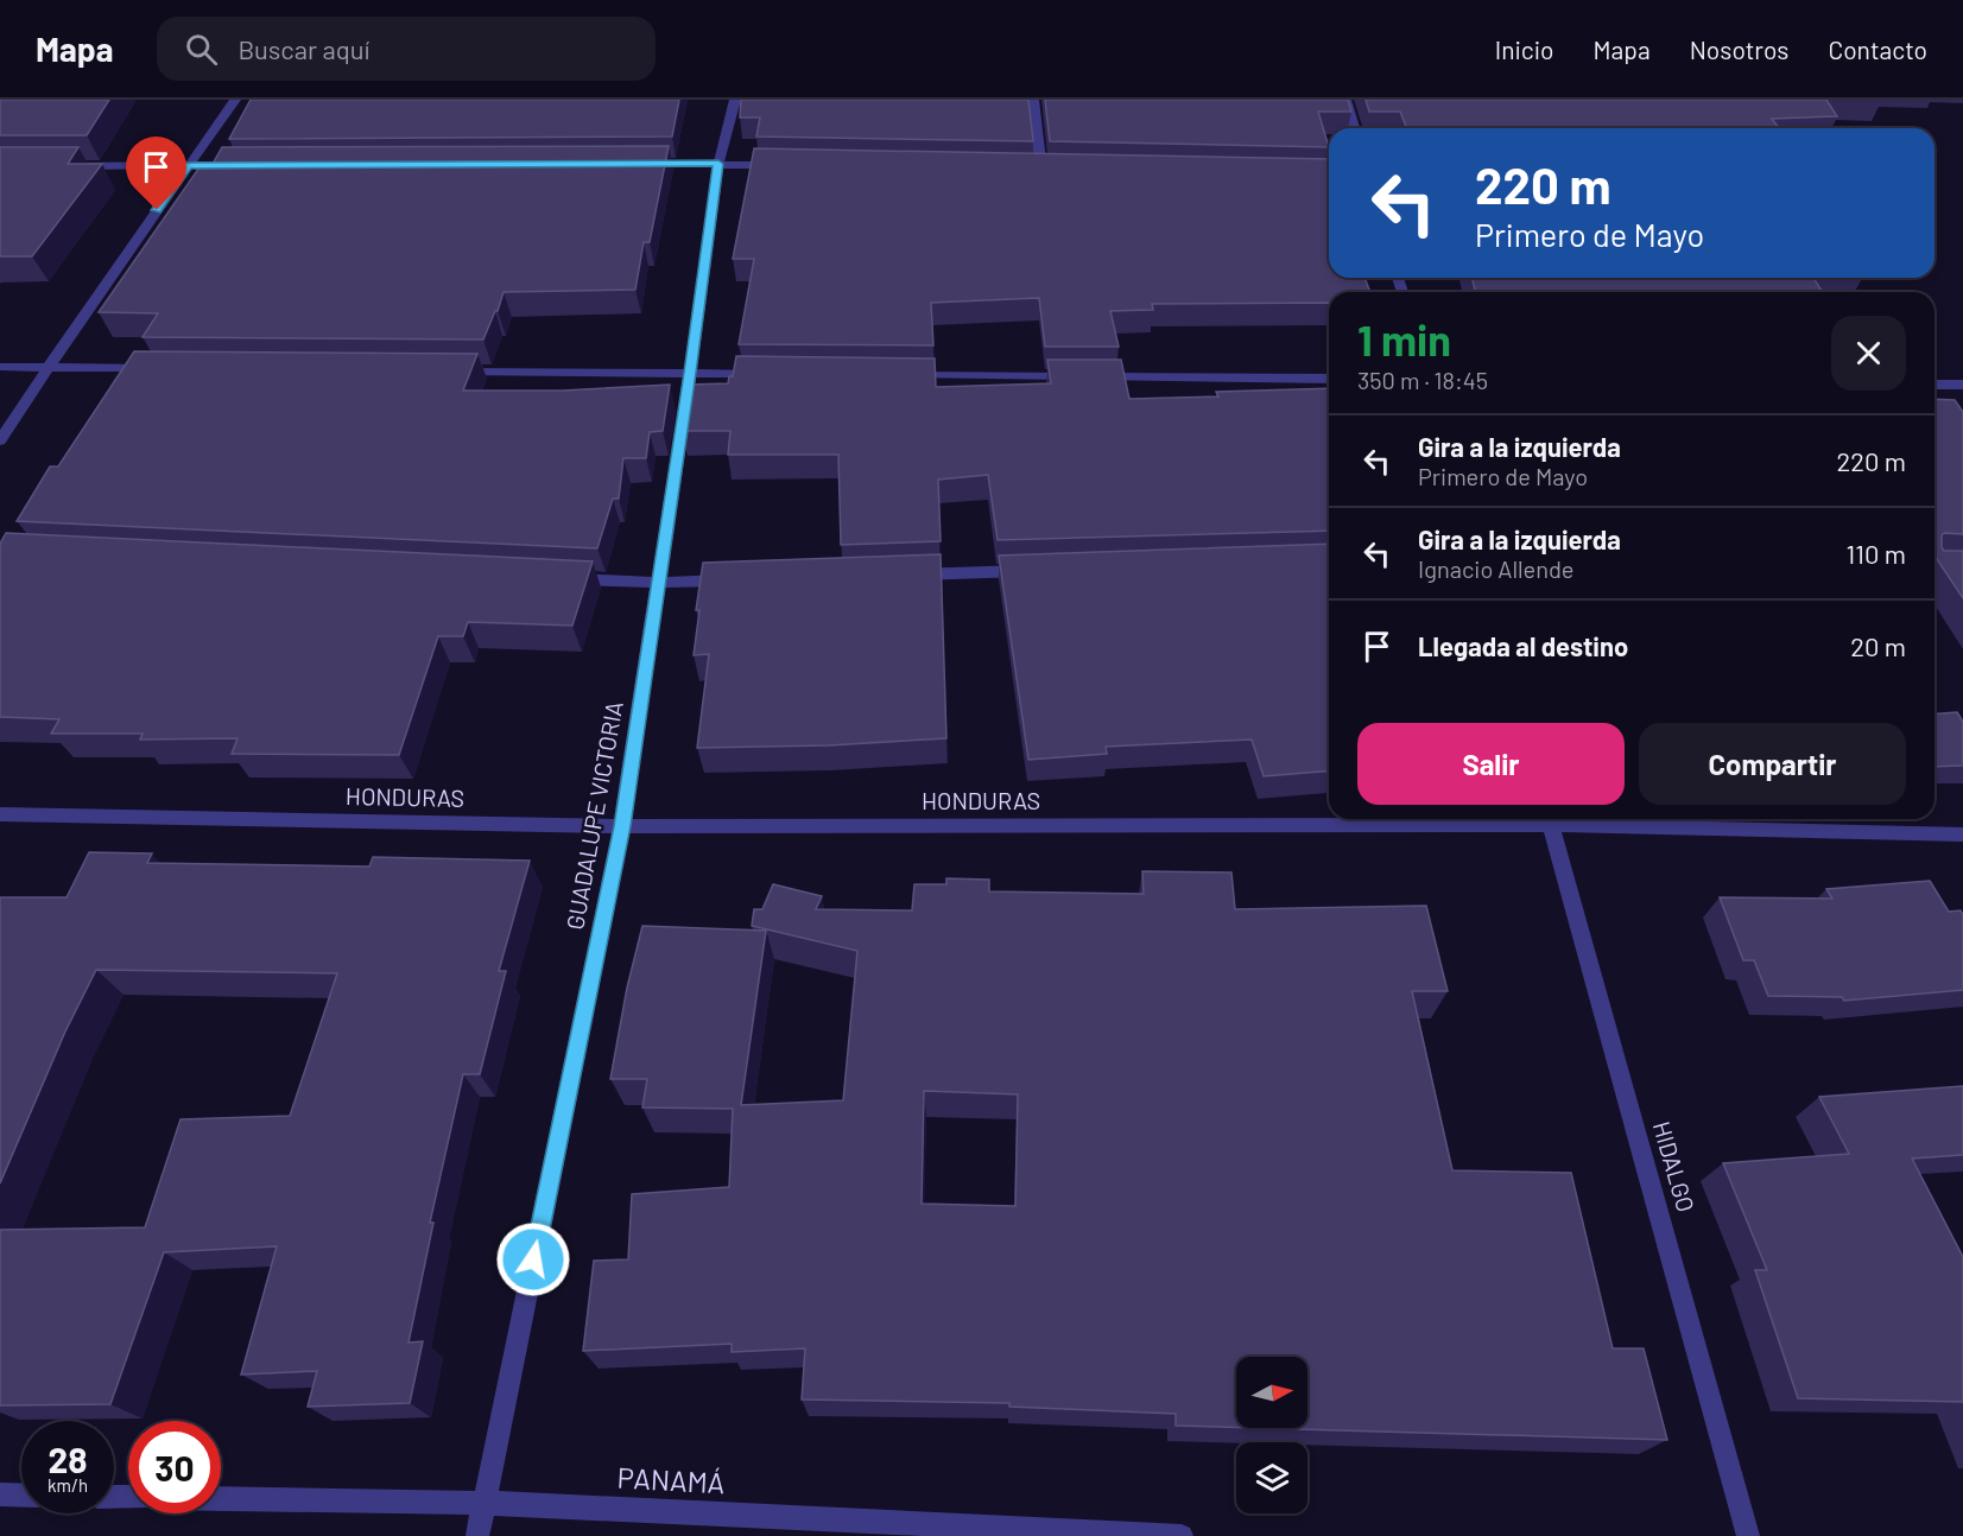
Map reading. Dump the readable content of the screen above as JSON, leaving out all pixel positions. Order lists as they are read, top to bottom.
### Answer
{
  "streets": {
    "street": [
      "HONDURAS",
      "GUADALUPE VICTORIA",
      "HIDALGO",
      "PANAMÁ"
    ]
  },
  "crossings": [
    ["HONDURAS", "GUADALUPE VICTORIA"],
    ["HONDURAS", "HIDALGO"],
    ["GUADALUPE VICTORIA", "PANAMÁ"]
  ],
  "north": "right",
  "page": {
    "header": "Mapa",
    "search": "Buscar aquí",
    "nav": [
      "Inicio",
      "Mapa",
      "Nosotros",
      "Contacto"
    ],
    "turn": ["220 m", "Primero de Mayo"],
    "heading": ["1 min", "350 m · 18:45"],
    "list": [
      {
        "name": "Gira a la izquierda",
        "note": "Primero de Mayo",
        "value": "220 m"
      },
      {
        "name": "Gira a la izquierda",
        "note": "Ignacio Allende",
        "value": "110 m"
      },
      {
        "name": "Llegada al destino",
        "value": "20 m"
      }
    ],
    "buttons": ["Salir", "Compartir"],
    "speed": "28 km/h",
    "limit": "30"
  }
}
